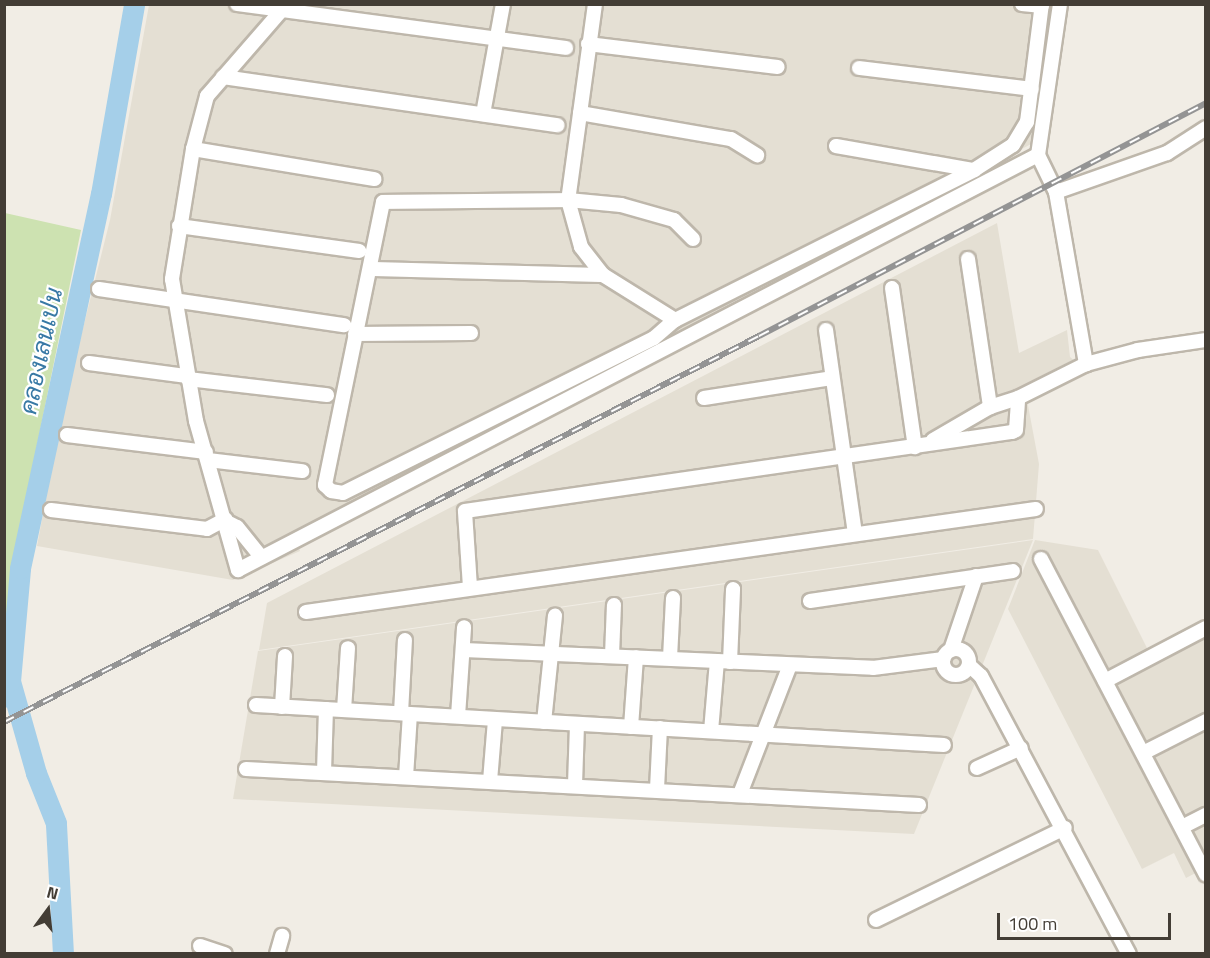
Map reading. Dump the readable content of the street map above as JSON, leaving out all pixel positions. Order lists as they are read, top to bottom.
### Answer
{
  "water": ["คลองเลนเปน"],
  "scale_bar": "100 m",
  "north": "top"
}
